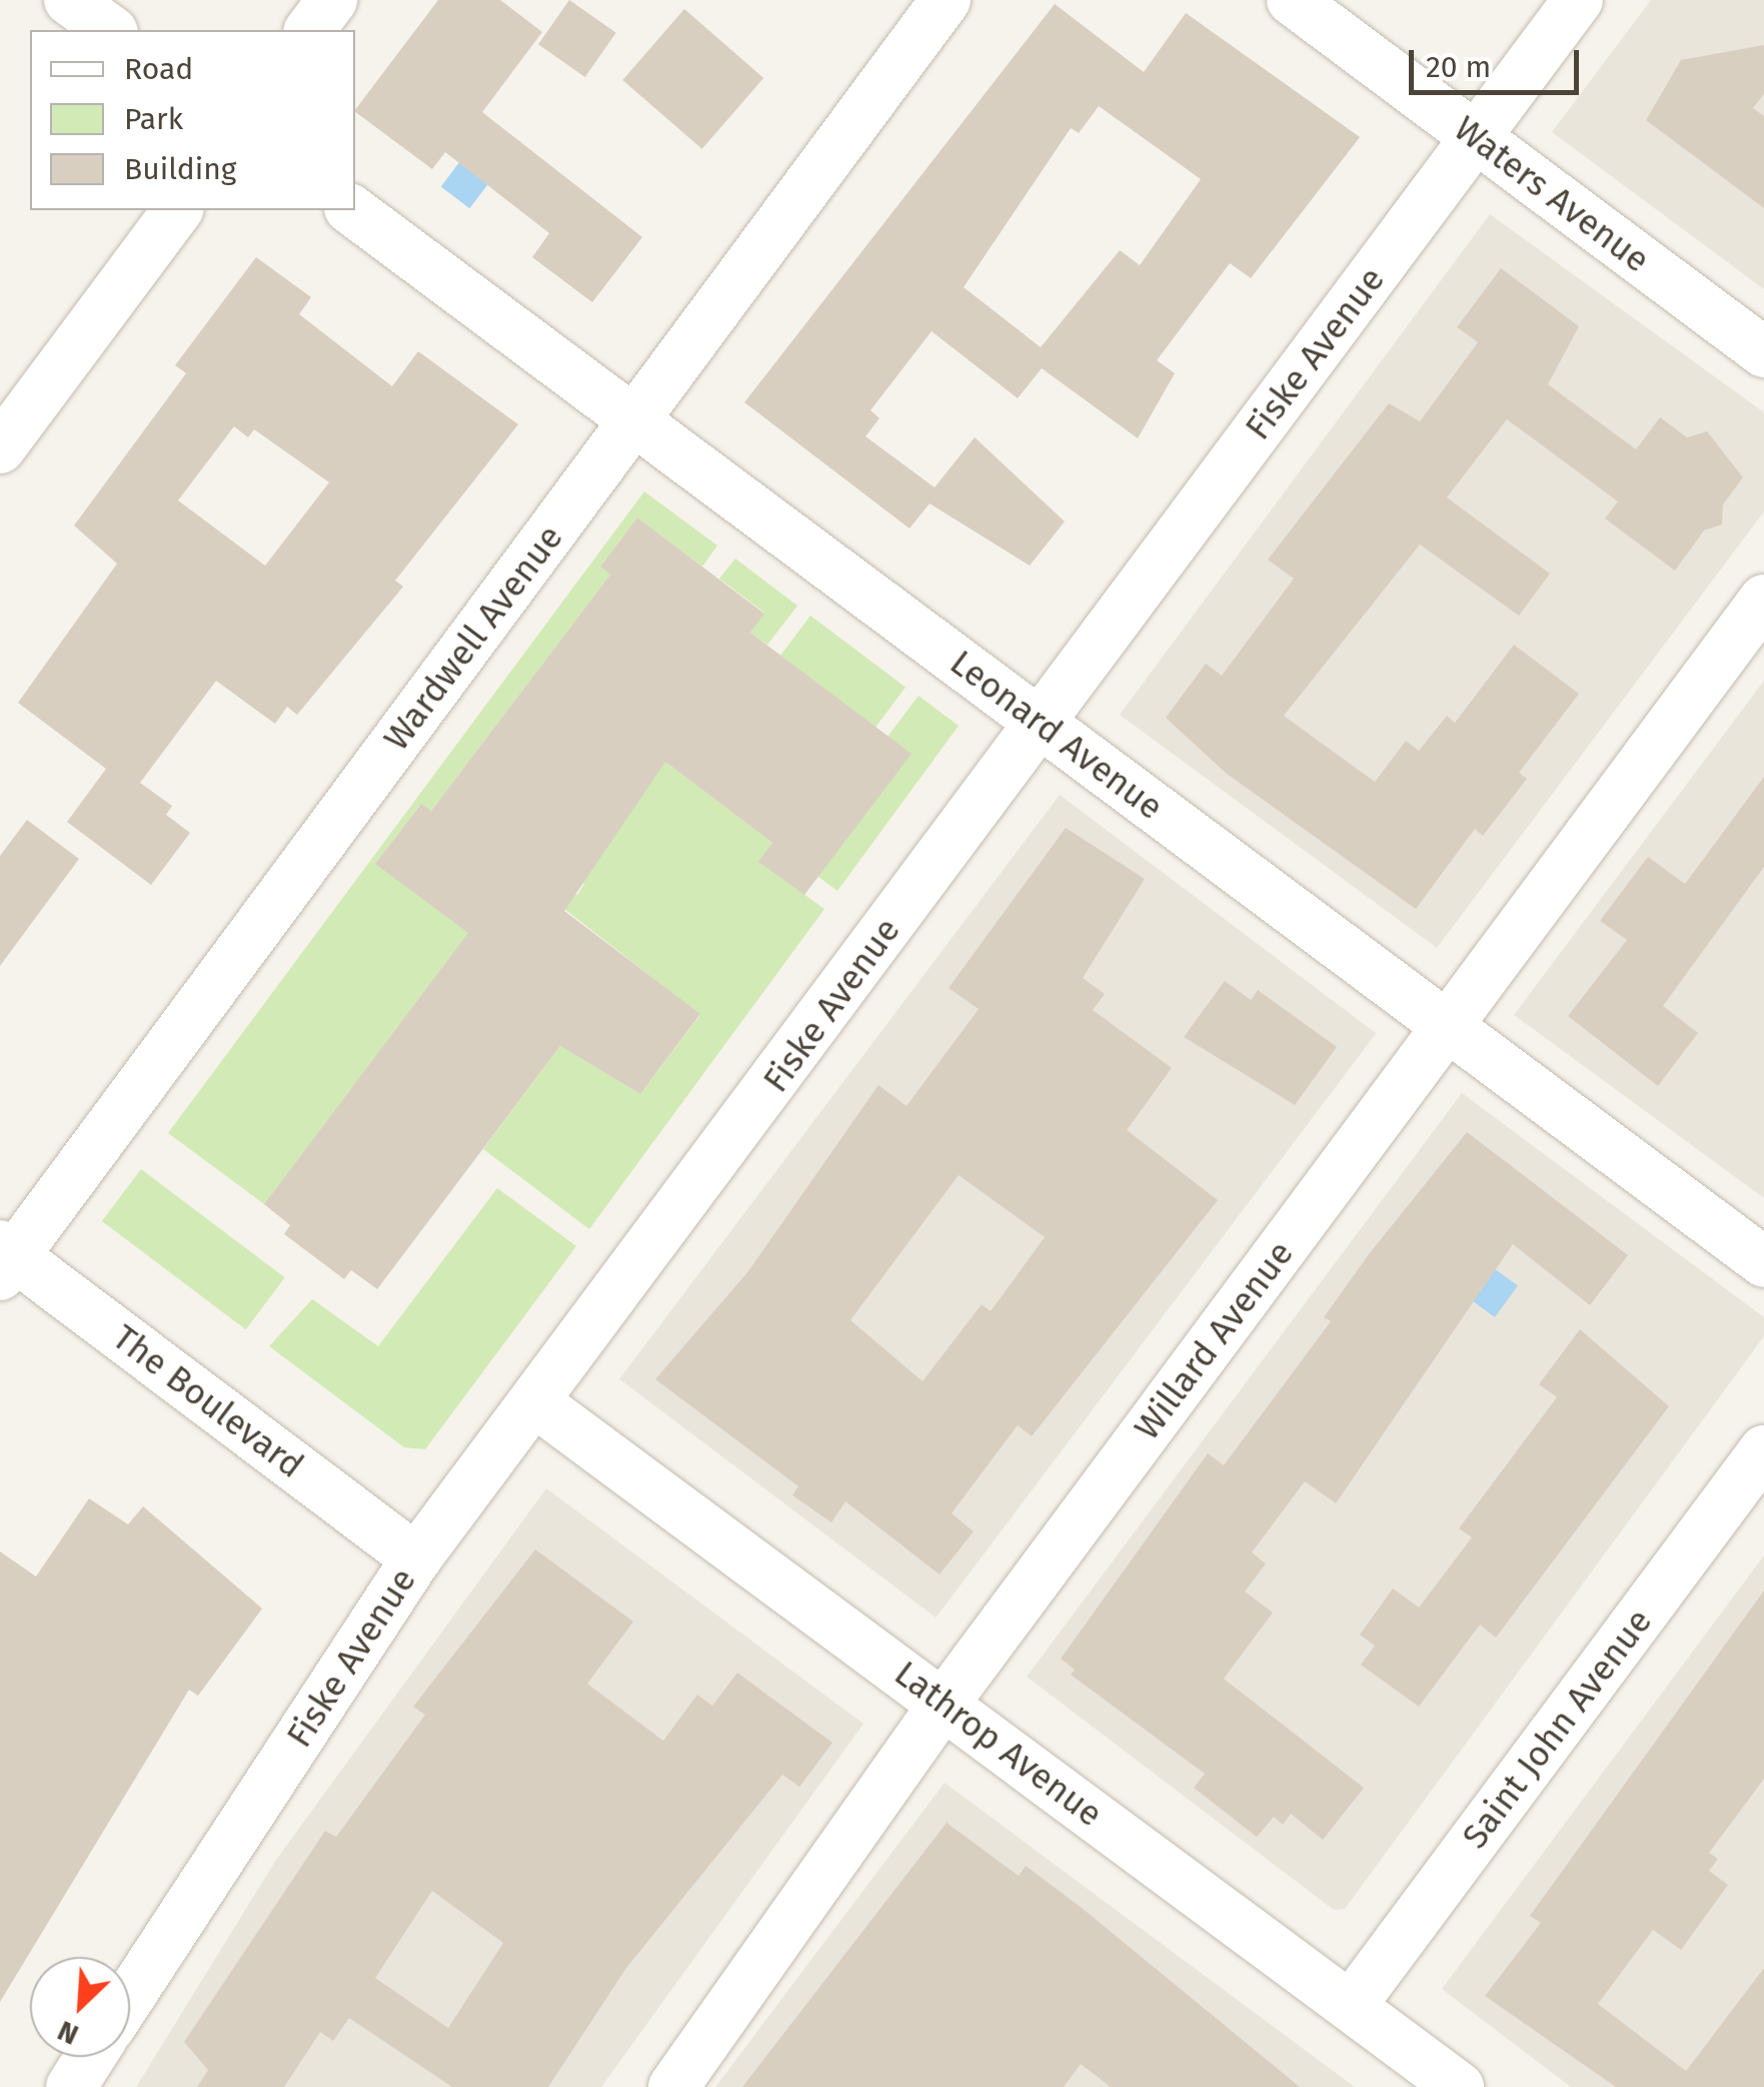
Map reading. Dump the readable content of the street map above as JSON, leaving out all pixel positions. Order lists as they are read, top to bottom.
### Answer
{
  "streets": {
    "street": [
      "Waters Avenue",
      "Fiske Avenue",
      "Wardwell Avenue",
      "Leonard Avenue",
      "Willard Avenue",
      "The Boulevard",
      "Saint John Avenue",
      "Lathrop Avenue"
    ]
  },
  "crossings": [
    ["Waters Avenue", "Fiske Avenue"],
    ["Fiske Avenue", "Leonard Avenue"],
    ["Fiske Avenue", "The Boulevard"],
    ["Fiske Avenue", "Lathrop Avenue"],
    ["Wardwell Avenue", "Leonard Avenue"],
    ["Wardwell Avenue", "The Boulevard"],
    ["Leonard Avenue", "Willard Avenue"],
    ["Willard Avenue", "Lathrop Avenue"],
    ["Saint John Avenue", "Lathrop Avenue"]
  ],
  "legend": ["Road", "Park", "Building"],
  "scale_bar": "20 m",
  "north": "bottom left"
}
